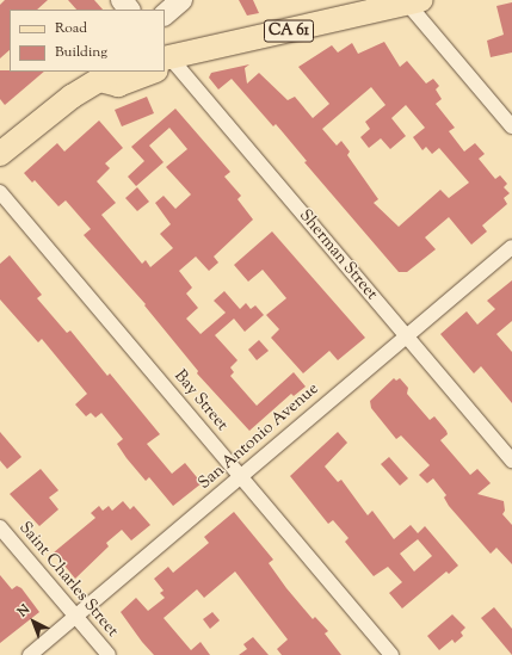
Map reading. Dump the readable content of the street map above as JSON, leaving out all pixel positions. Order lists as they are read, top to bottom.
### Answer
{
  "streets": {
    "main road": ["CA 61"],
    "street": [
      "Sherman Street",
      "Bay Street",
      "San Antonio Avenue",
      "Saint Charles Street"
    ]
  },
  "crossings": [
    ["Sherman Street", "San Antonio Avenue"],
    ["Bay Street", "San Antonio Avenue"],
    ["San Antonio Avenue", "Saint Charles Street"]
  ],
  "legend": ["Road", "Building"],
  "north": "top left"
}
